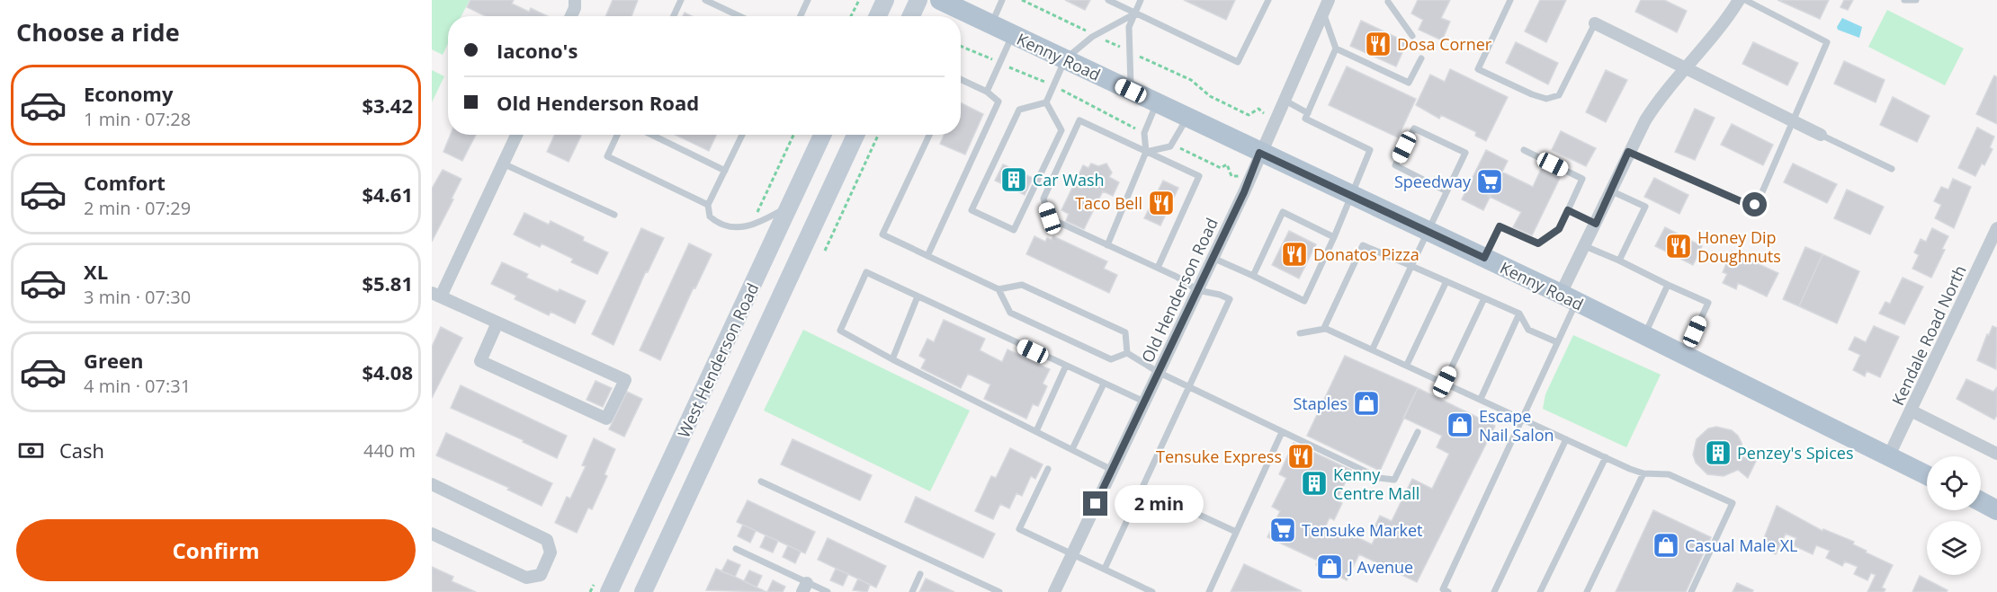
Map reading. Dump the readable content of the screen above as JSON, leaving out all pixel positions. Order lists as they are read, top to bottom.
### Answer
{
  "streets": {
    "main road": ["Kenny Road", "West Henderson Road"],
    "street": ["Old Henderson Road", "Kendale Road North"]
  },
  "crossings": [
    ["Kenny Road", "Old Henderson Road"],
    ["Kenny Road", "Kendale Road North"]
  ],
  "places": {
    "restaurant": [
      "Dosa Corner",
      "Taco Bell",
      "Honey Dip Doughnuts",
      "Donatos Pizza",
      "Tensuke Express"
    ],
    "building": ["Car Wash", "Penzey's Spices", "Kenny Centre Mall"],
    "supermarket": ["Speedway", "Tensuke Market"],
    "shop": [
      "Staples",
      "Escape Nail Salon",
      "Casual Male XL",
      "J Avenue"
    ]
  },
  "page": {
    "heading": "Choose a ride",
    "banner": ["Iacono's", "Old Henderson Road"],
    "list": [
      {
        "name": "Economy",
        "note": "1 min · 07:28",
        "value": "$3.42"
      },
      {
        "name": "Comfort",
        "note": "2 min · 07:29",
        "value": "$4.61"
      },
      {
        "name": "XL",
        "note": "3 min · 07:30",
        "value": "$5.81"
      },
      {
        "name": "Green",
        "note": "4 min · 07:31",
        "value": "$4.08"
      }
    ],
    "pay": ["Cash", "440 m"],
    "bubble": "2 min",
    "buttons": "Confirm"
  }
}
